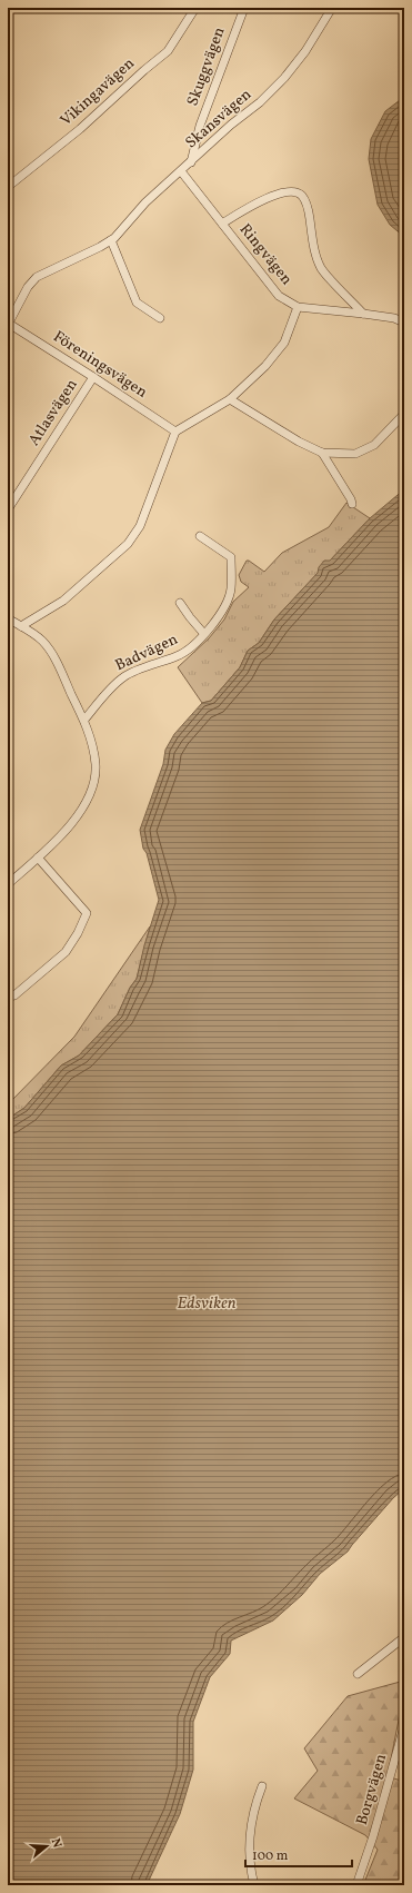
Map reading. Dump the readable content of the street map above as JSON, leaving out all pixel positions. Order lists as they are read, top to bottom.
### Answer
{
  "streets": {
    "street": [
      "Skuggvägen",
      "Vikingavägen",
      "Skansvägen",
      "Ringvägen",
      "Föreningsvägen",
      "Atlasvägen",
      "Badvägen",
      "Borgvägen"
    ]
  },
  "crossings": [
    ["Skuggvägen", "Skansvägen"],
    ["Skansvägen", "Ringvägen"],
    ["Skansvägen", "Föreningsvägen"],
    ["Föreningsvägen", "Atlasvägen"]
  ],
  "water": ["Edsviken"],
  "scale_bar": "100 m",
  "north": "right"
}
